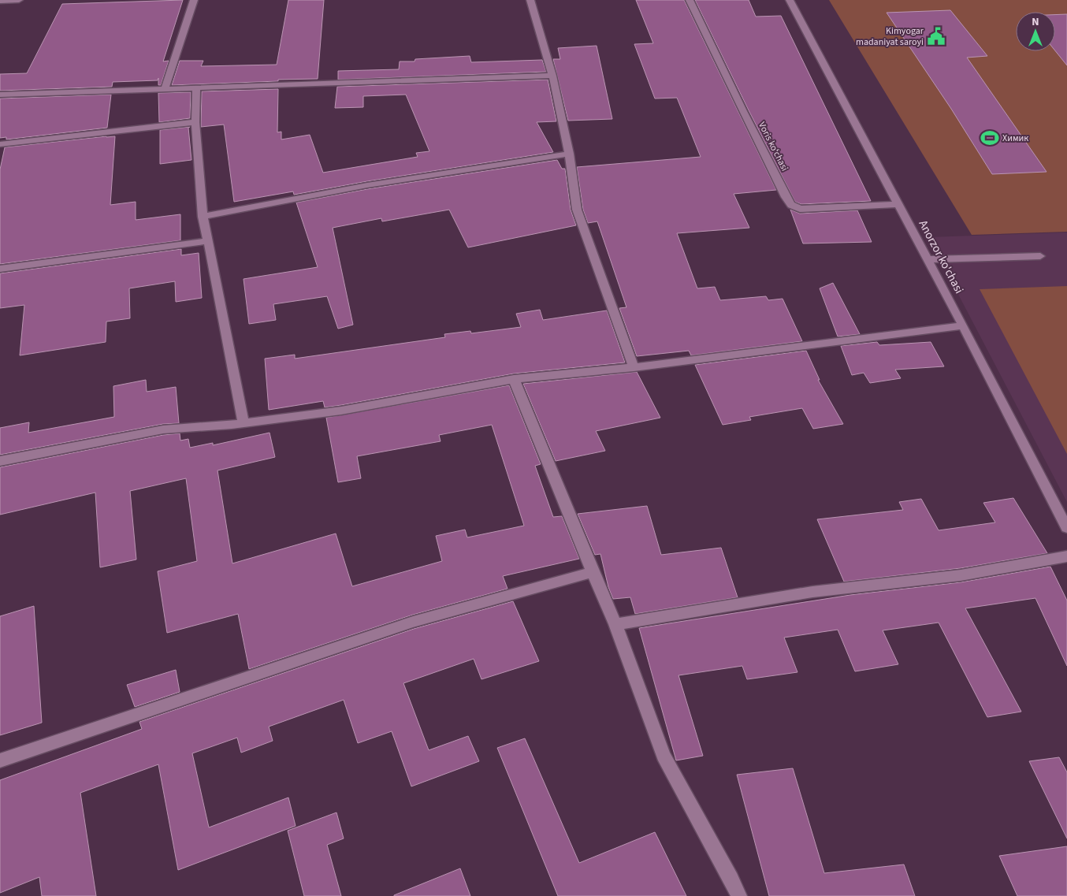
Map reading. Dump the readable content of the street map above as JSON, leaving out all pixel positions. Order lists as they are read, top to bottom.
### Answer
{
  "streets": {
    "street": ["Voris koʻchasi", "Anorzor ko'chasi"]
  },
  "crossings": [
    ["Voris koʻchasi", "Anorzor ko'chasi"]
  ],
  "places": {
    "public building": ["Kimyogar madaniyat saroyi"],
    "sports": ["Химик"]
  },
  "north": "top"
}
